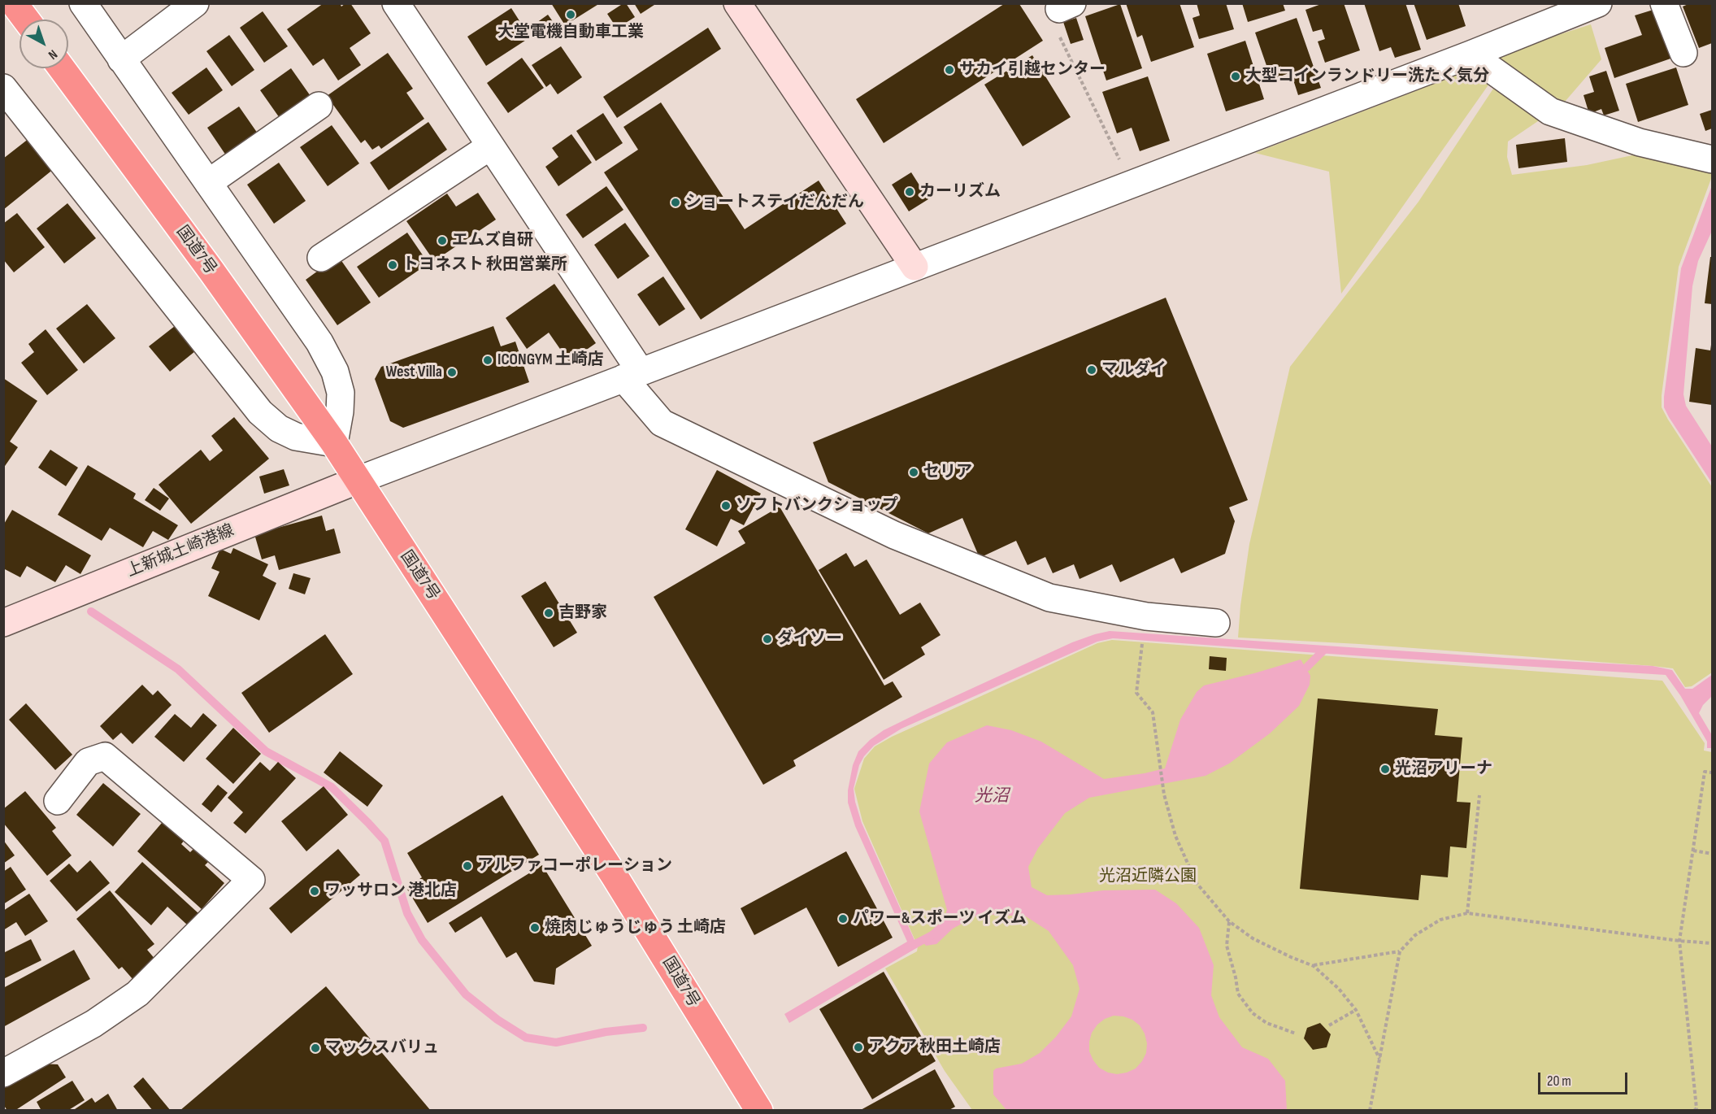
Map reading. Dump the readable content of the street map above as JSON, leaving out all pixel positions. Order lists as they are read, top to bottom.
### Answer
{
  "streets": {
    "highway": ["国道7号"],
    "main road": ["上新城土崎港線"]
  },
  "crossings": [
    ["国道7号", "上新城土崎港線"]
  ],
  "water": ["光沼"],
  "parks": ["光沼近隣公園"],
  "places": [
    "大堂電機自動車工業",
    "サカイ引越センター",
    "大型コインランドリー洗たく気分",
    "カーリズム",
    "ショートステイだんだん",
    "エムズ自研",
    "トヨネスト 秋田営業所",
    "ICONGYM 土崎店",
    "マルダイ",
    "West Villa",
    "セリア",
    "ソフトバンクショップ",
    "吉野家",
    "ダイソー",
    "光沼アリーナ",
    "アルファコーポレーション",
    "ワッサロン 港北店",
    "パワー&スポーツ イズム",
    "焼肉じゅうじゅう 土崎店",
    "アクア 秋田土崎店",
    "マックスバリュ"
  ],
  "scale_bar": "20 m",
  "north": "bottom right"
}
